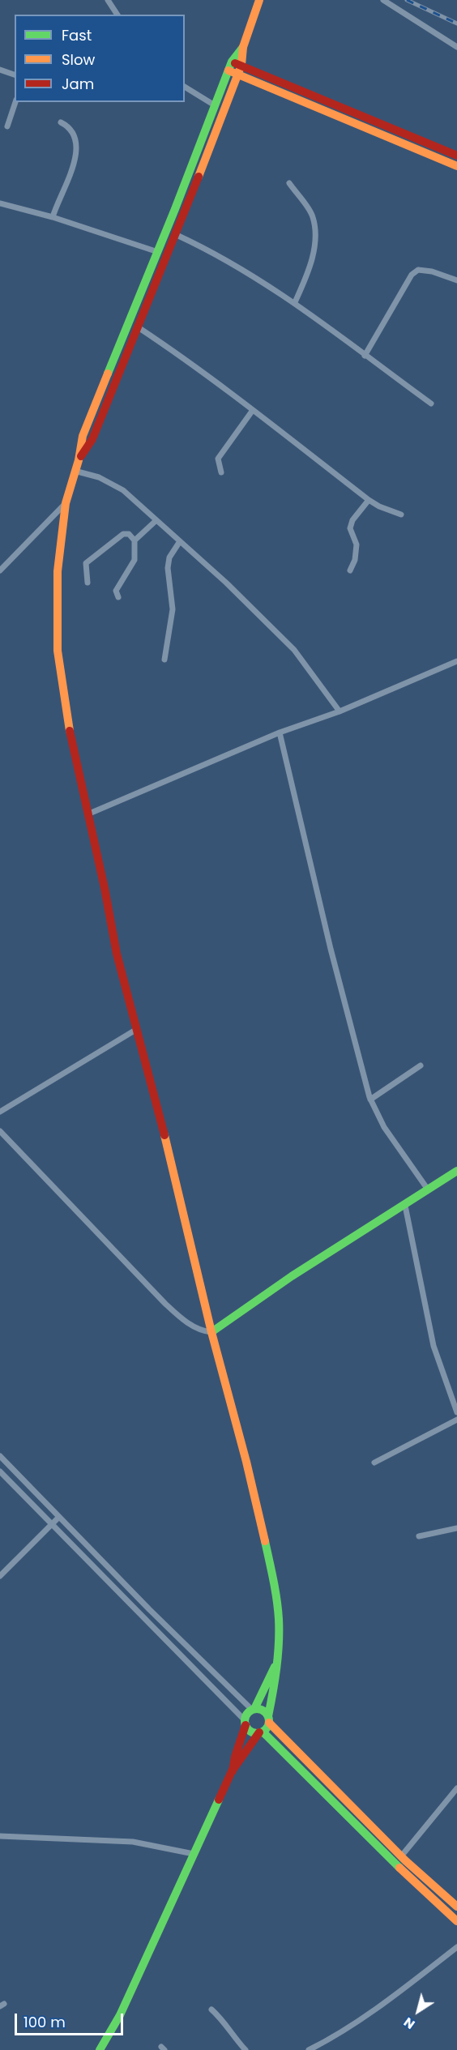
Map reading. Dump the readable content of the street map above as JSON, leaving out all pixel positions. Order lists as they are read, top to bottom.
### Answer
{
  "legend": ["Fast", "Slow", "Jam"],
  "scale_bar": "100 m",
  "north": "bottom left"
}
